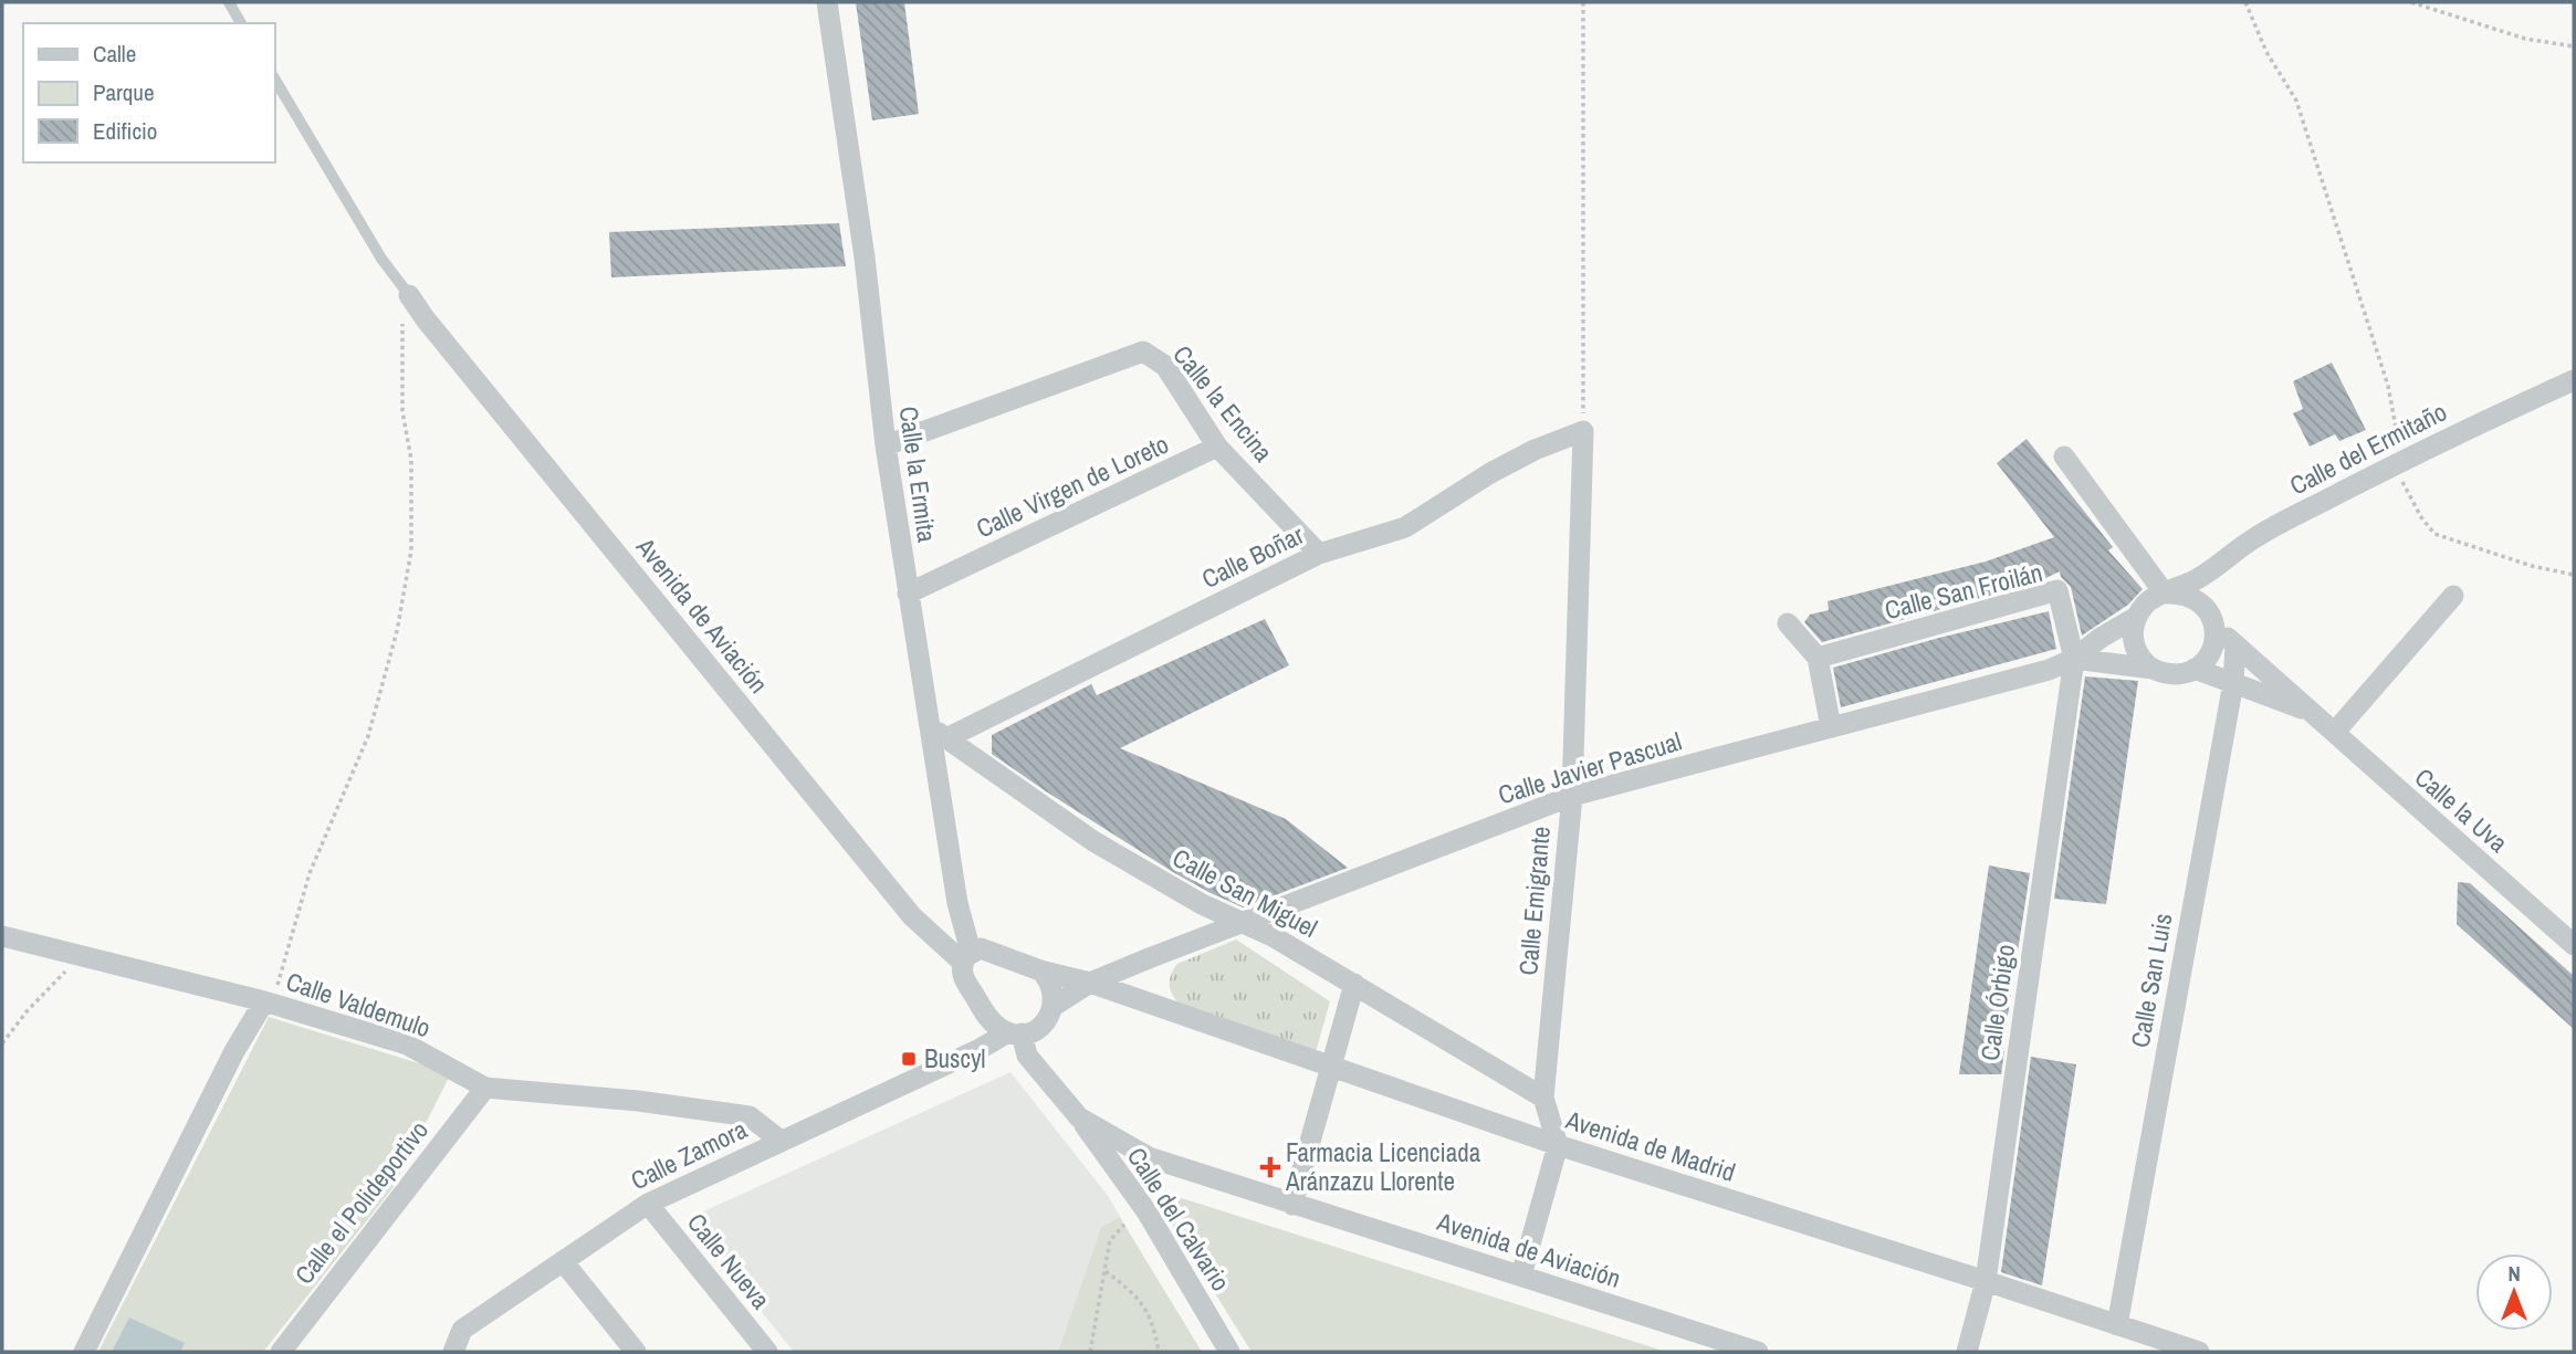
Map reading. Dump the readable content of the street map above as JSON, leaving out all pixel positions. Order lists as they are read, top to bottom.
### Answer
{
  "streets": {
    "street": [
      "Calle la Encina",
      "Calle del Ermitaño",
      "Calle la Ermita",
      "Calle Virgen de Loreto",
      "Calle Boñar",
      "Calle San Froilán",
      "Avenida de Aviación",
      "Calle Javier Pascual",
      "Calle la Uva",
      "Calle San Miguel",
      "Calle Emigrante",
      "Calle San Luis",
      "Calle Órbigo",
      "Calle Valdemulo",
      "Avenida de Madrid",
      "Calle Zamora",
      "Calle el Polideportivo",
      "Calle del Calvario",
      "Calle Nueva"
    ]
  },
  "crossings": [
    ["Calle la Encina", "Calle la Ermita"],
    ["Calle la Encina", "Calle Virgen de Loreto"],
    ["Calle la Encina", "Calle Boñar"],
    ["Calle del Ermitaño", "Calle Javier Pascual"],
    ["Calle del Ermitaño", "Calle la Uva"],
    ["Calle la Ermita", "Calle Virgen de Loreto"],
    ["Calle la Ermita", "Calle Boñar"],
    ["Calle la Ermita", "Avenida de Aviación"],
    ["Calle la Ermita", "Calle Javier Pascual"],
    ["Calle la Ermita", "Calle San Miguel"],
    ["Calle la Ermita", "Calle Zamora"],
    ["Calle Boñar", "Calle San Miguel"],
    ["Calle Boñar", "Calle Emigrante"],
    ["Calle San Froilán", "Calle Javier Pascual"],
    ["Calle San Froilán", "Calle Órbigo"],
    ["Avenida de Aviación", "Calle Javier Pascual"],
    ["Avenida de Aviación", "Calle Zamora"],
    ["Avenida de Aviación", "Calle del Calvario"],
    ["Calle Javier Pascual", "Calle la Uva"],
    ["Calle Javier Pascual", "Calle San Miguel"],
    ["Calle Javier Pascual", "Calle Emigrante"],
    ["Calle Javier Pascual", "Calle Órbigo"],
    ["Calle Javier Pascual", "Avenida de Madrid"],
    ["Calle Javier Pascual", "Calle Zamora"],
    ["Calle la Uva", "Calle San Luis"],
    ["Calle San Miguel", "Calle Emigrante"],
    ["Calle Emigrante", "Avenida de Madrid"],
    ["Calle San Luis", "Avenida de Madrid"],
    ["Calle Órbigo", "Avenida de Madrid"],
    ["Calle Valdemulo", "Calle Zamora"],
    ["Calle Valdemulo", "Calle el Polideportivo"],
    ["Calle Zamora", "Calle Nueva"]
  ],
  "places": {
    "transit": ["Buscyl"],
    "health": ["Farmacia Licenciada Aránzazu Llorente"]
  },
  "legend": ["Calle", "Parque", "Edificio"],
  "north": "top"
}
